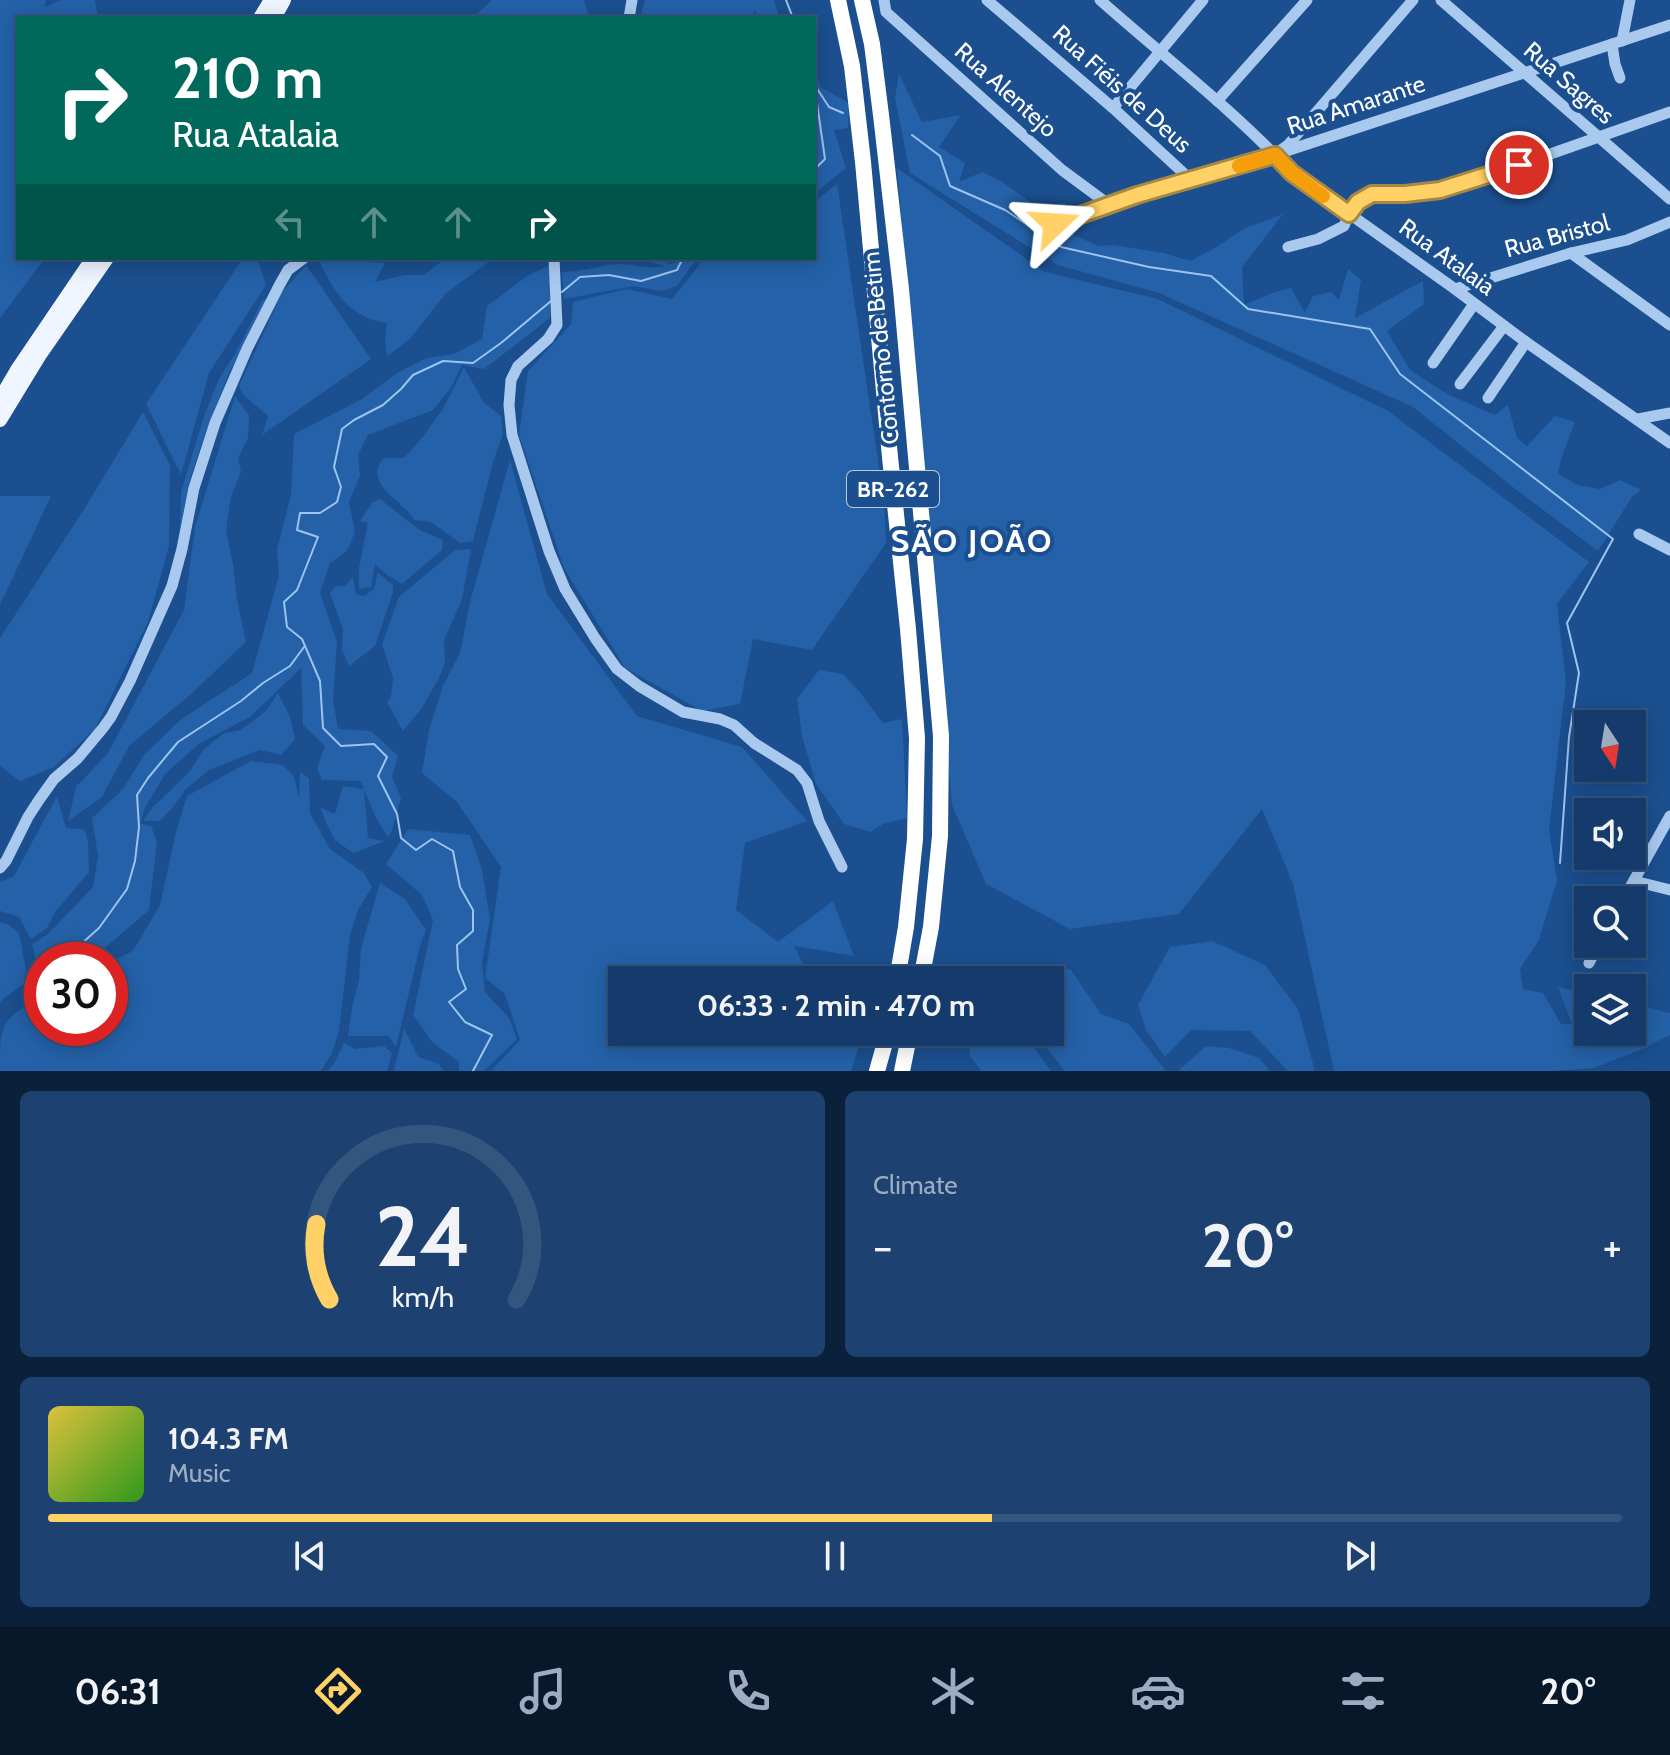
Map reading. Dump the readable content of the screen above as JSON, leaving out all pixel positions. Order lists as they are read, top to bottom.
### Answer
{
  "streets": {
    "highway": ["Contorno de Betim", "BR-262"],
    "street": [
      "Rua Sagres",
      "Rua Fiéis de Deus",
      "Rua Alentejo",
      "Rua Amarante",
      "Rua Bristol",
      "Rua Atalaia"
    ]
  },
  "crossings": [
    ["Rua Sagres", "Rua Amarante"],
    ["Rua Fiéis de Deus", "Rua Amarante"],
    ["Rua Alentejo", "Rua Amarante"],
    ["Rua Amarante", "Rua Atalaia"],
    ["Rua Bristol", "Rua Atalaia"]
  ],
  "districts": ["SÃO JOÃO"],
  "north": "bottom",
  "page": {
    "turn": ["210 m", "Rua Atalaia"],
    "limit": "30",
    "trip": "06:33 · 2 min · 470 m",
    "tile": "Climate",
    "heat": ["−", "20°", "+"],
    "song": ["104.3 FM", "Music"],
    "tabs": ["06:31", "20°"],
    "gauge": ["24", "km/h"]
  }
}
